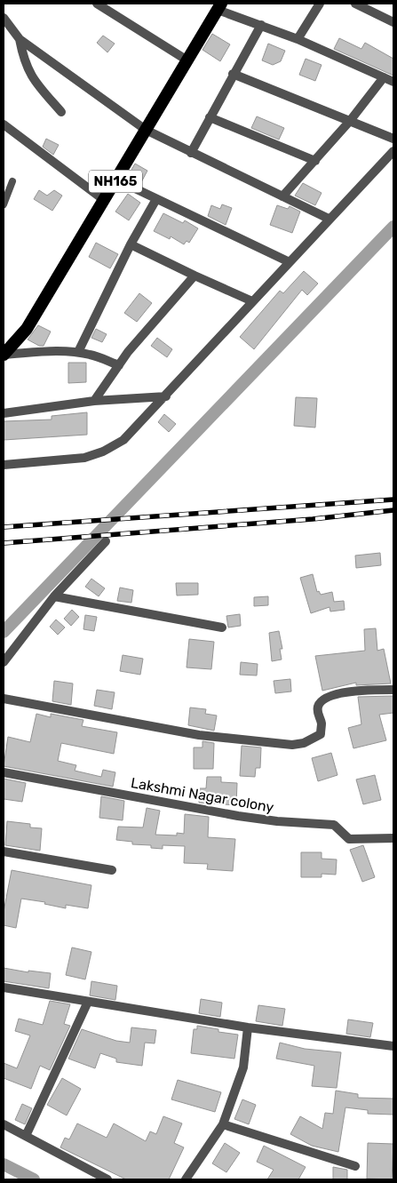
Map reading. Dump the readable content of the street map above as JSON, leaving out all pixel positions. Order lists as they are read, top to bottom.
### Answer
{
  "streets": {
    "highway": ["NH165"],
    "street": ["Lakshmi Nagar colony"]
  }
}
